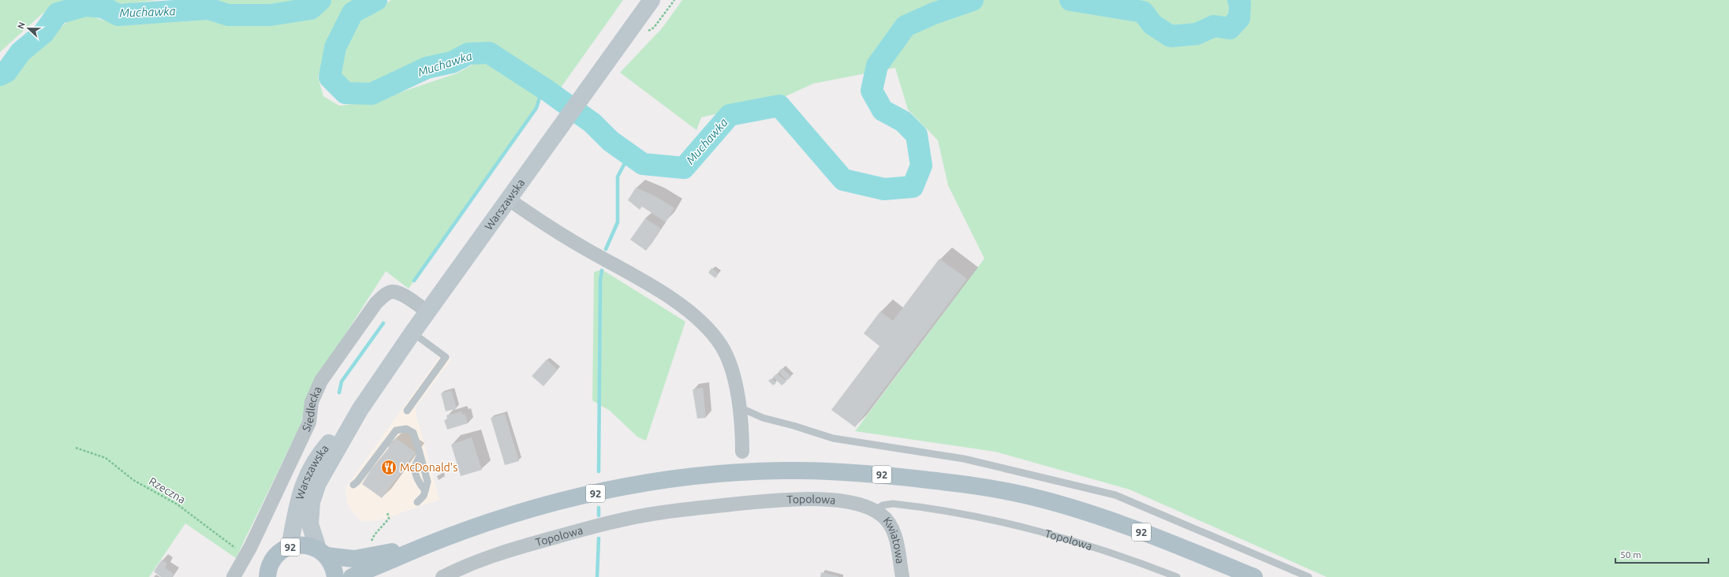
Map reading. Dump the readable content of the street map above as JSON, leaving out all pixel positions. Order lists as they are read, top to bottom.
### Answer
{
  "streets": {
    "main road": ["Warszawska", "92"],
    "street": ["Siedlecka", "Topolowa", "Kwiatowa"],
    "path": ["Rzeczna"]
  },
  "crossings": [
    ["Warszawska", "Siedlecka"],
    ["Warszawska", "92"],
    ["Siedlecka", "Rzeczna"],
    ["Topolowa", "Kwiatowa"]
  ],
  "water": ["Muchawka"],
  "places": {
    "restaurant": ["McDonald's"]
  },
  "scale_bar": "50 m",
  "north": "left"
}
